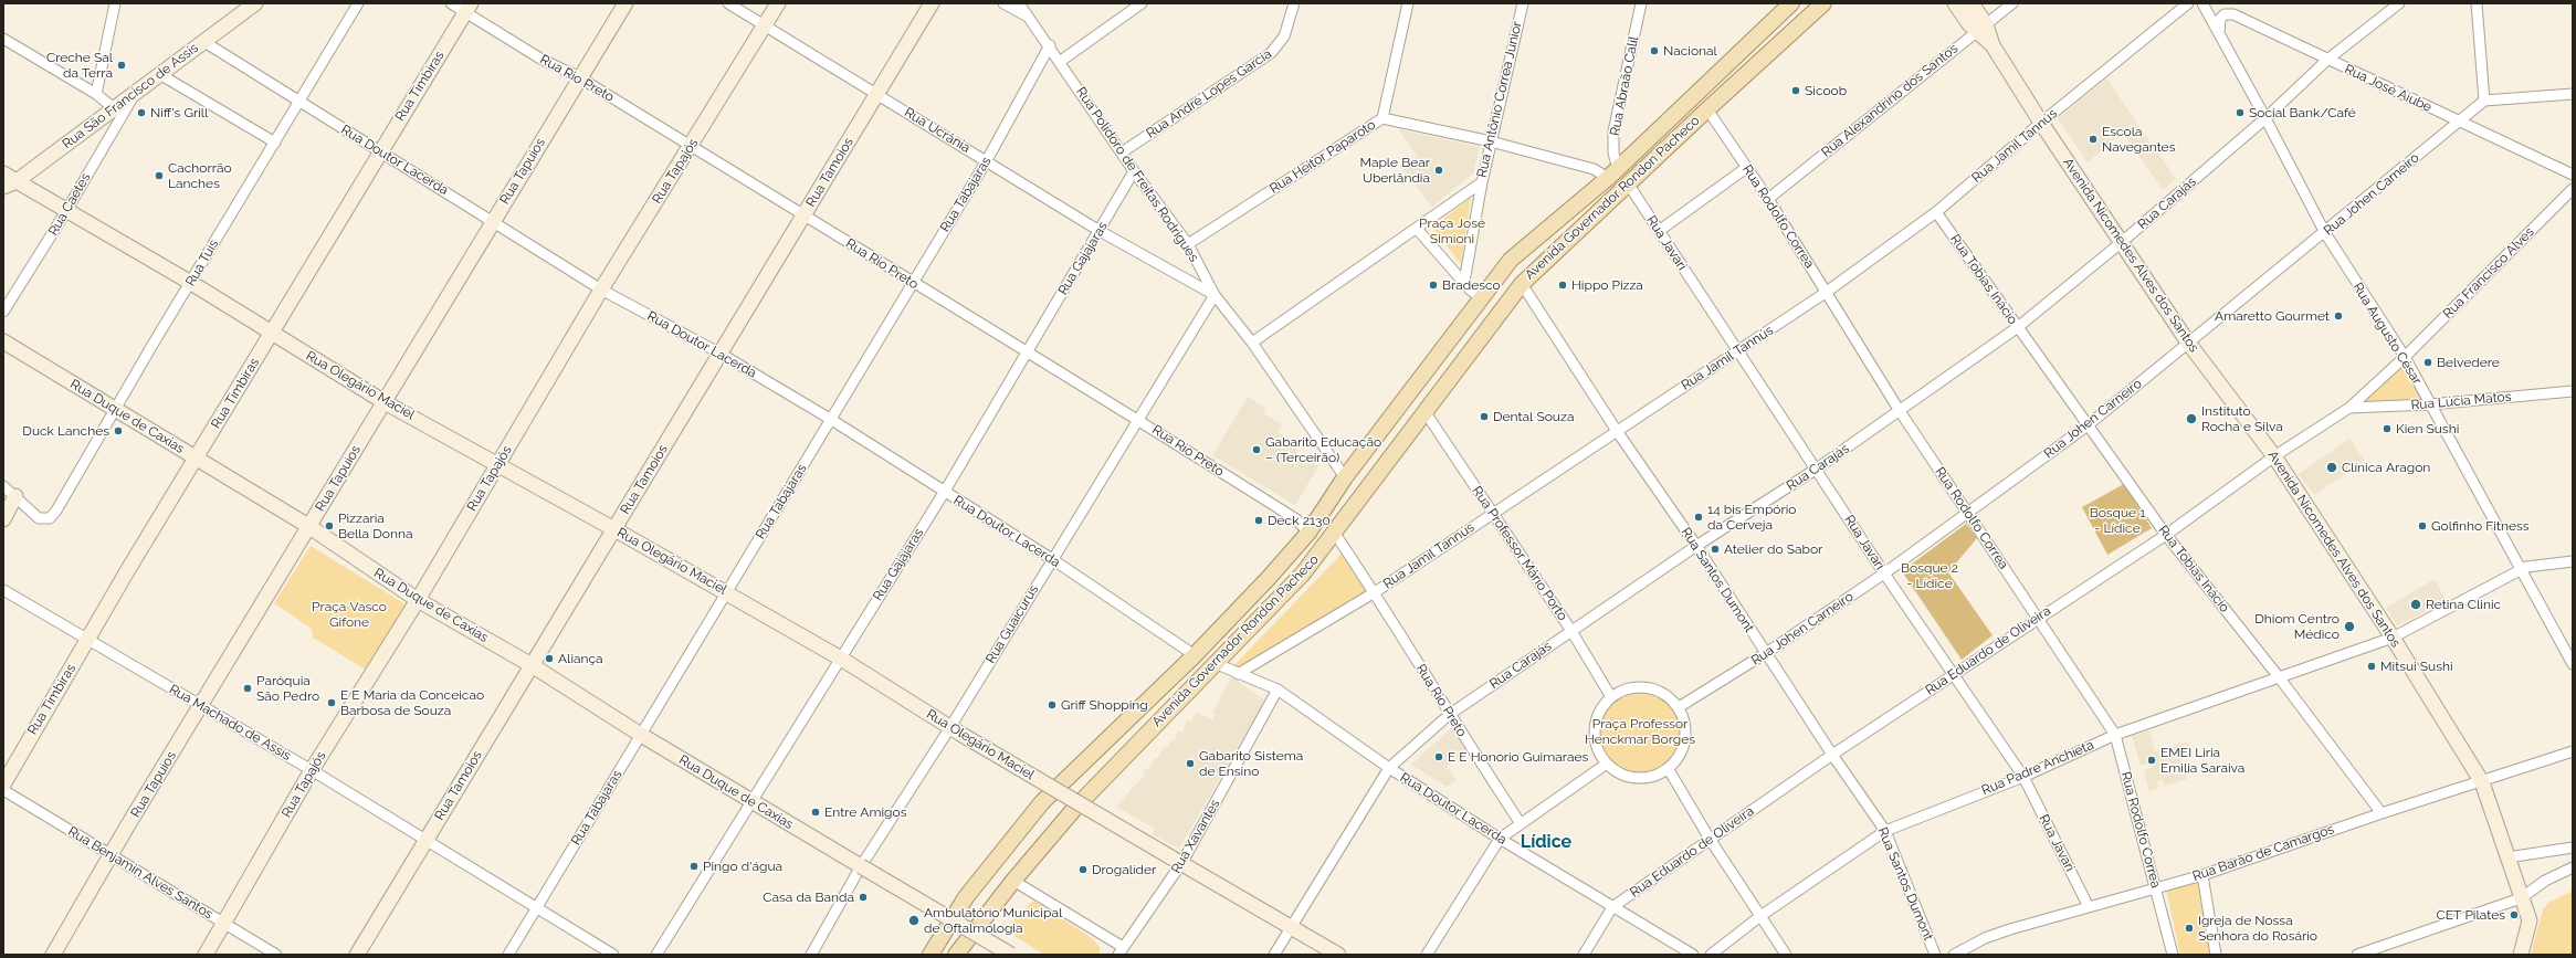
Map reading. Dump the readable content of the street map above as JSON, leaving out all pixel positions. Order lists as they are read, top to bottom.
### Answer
{
  "streets": {
    "main road": ["Avenida Governador Rondon Pacheco"],
    "street": [
      "Rua Rio Preto",
      "Rua Timbiras",
      "Rua Abraão Calil",
      "Rua José Aiube",
      "Rua André Lopes Garcia",
      "Rua São Francisco de Assis",
      "Rua Antônio Correa Junior",
      "Rua Alexandrino dos Santos",
      "Rua Ucrânia",
      "Rua Jamil Tannús",
      "Rua Heitor Paparoto",
      "Rua Doutor Lacerda",
      "Rua Tapuios",
      "Rua Tapajós",
      "Rua Tamoios",
      "Rua Polidoro de Freitas Rodrigues",
      "Rua Tabajaras",
      "Rua Johen Carneiro",
      "Rua Carajás",
      "Rua Caetes",
      "Rua Rodolfo Correa",
      "Rua Javari",
      "Avenida Nicomedes Alves dos Santos",
      "Rua Gajajaras",
      "Rua Tuis",
      "Rua Francisco Alves",
      "Rua Tobias Inácio",
      "Rua Augusto César",
      "Rua Olegário Maciel",
      "Rua Lúcia Matos",
      "Rua Duque de Caxias",
      "Rua Professor Mário Porto",
      "Rua Santos Dumont",
      "Rua Guaicurus",
      "Rua Eduardo de Oliveira",
      "Rua Machado de Assis",
      "Rua Padre Anchieta",
      "Rua Xavantes",
      "Rua Barão de Camargos",
      "Rua Benjamin Alves Santos"
    ]
  },
  "crossings": [
    ["Rua Rio Preto", "Rua Timbiras"],
    ["Rua Rio Preto", "Rua Jamil Tannús"],
    ["Rua Rio Preto", "Rua Tapuios"],
    ["Rua Rio Preto", "Rua Tapajós"],
    ["Rua Rio Preto", "Rua Tamoios"],
    ["Rua Rio Preto", "Rua Tabajaras"],
    ["Rua Rio Preto", "Avenida Governador Rondon Pacheco"],
    ["Rua Rio Preto", "Rua Carajás"],
    ["Rua Rio Preto", "Rua Gajajaras"],
    ["Rua Rio Preto", "Rua Guaicurus"],
    ["Rua Timbiras", "Rua Doutor Lacerda"],
    ["Rua Timbiras", "Rua Olegário Maciel"],
    ["Rua Timbiras", "Rua Duque de Caxias"],
    ["Rua Timbiras", "Rua Machado de Assis"],
    ["Rua Abraão Calil", "Avenida Governador Rondon Pacheco"],
    ["Rua José Aiube", "Rua Johen Carneiro"],
    ["Rua José Aiube", "Rua Carajás"],
    ["Rua José Aiube", "Rua Augusto César"],
    ["Rua André Lopes Garcia", "Rua Polidoro de Freitas Rodrigues"],
    ["Rua São Francisco de Assis", "Rua Doutor Lacerda"],
    ["Rua São Francisco de Assis", "Rua Caetes"],
    ["Rua São Francisco de Assis", "Rua Olegário Maciel"],
    ["Rua Antônio Correa Junior", "Rua Polidoro de Freitas Rodrigues"],
    ["Rua Alexandrino dos Santos", "Rua Rodolfo Correa"],
    ["Rua Alexandrino dos Santos", "Avenida Nicomedes Alves dos Santos"],
    ["Rua Ucrânia", "Rua Tapajós"],
    ["Rua Ucrânia", "Rua Tamoios"],
    ["Rua Ucrânia", "Rua Polidoro de Freitas Rodrigues"],
    ["Rua Ucrânia", "Rua Tabajaras"],
    ["Rua Ucrânia", "Rua Gajajaras"],
    ["Rua Ucrânia", "Rua Guaicurus"],
    ["Rua Jamil Tannús", "Rua Doutor Lacerda"],
    ["Rua Jamil Tannús", "Rua Rodolfo Correa"],
    ["Rua Jamil Tannús", "Rua Javari"],
    ["Rua Jamil Tannús", "Avenida Nicomedes Alves dos Santos"],
    ["Rua Jamil Tannús", "Rua Tobias Inácio"],
    ["Rua Jamil Tannús", "Rua Professor Mário Porto"],
    ["Rua Jamil Tannús", "Rua Santos Dumont"],
    ["Rua Heitor Paparoto", "Rua Polidoro de Freitas Rodrigues"],
    ["Rua Doutor Lacerda", "Rua Tapuios"],
    ["Rua Doutor Lacerda", "Rua Tapajós"],
    ["Rua Doutor Lacerda", "Rua Tamoios"],
    ["Rua Doutor Lacerda", "Rua Tabajaras"],
    ["Rua Doutor Lacerda", "Avenida Governador Rondon Pacheco"],
    ["Rua Doutor Lacerda", "Rua Carajás"],
    ["Rua Doutor Lacerda", "Rua Gajajaras"],
    ["Rua Doutor Lacerda", "Rua Tuis"],
    ["Rua Doutor Lacerda", "Rua Guaicurus"],
    ["Rua Doutor Lacerda", "Rua Eduardo de Oliveira"],
    ["Rua Doutor Lacerda", "Rua Xavantes"],
    ["Rua Tapuios", "Rua Olegário Maciel"],
    ["Rua Tapuios", "Rua Duque de Caxias"],
    ["Rua Tapuios", "Rua Machado de Assis"],
    ["Rua Tapuios", "Rua Benjamin Alves Santos"],
    ["Rua Tapajós", "Rua Olegário Maciel"],
    ["Rua Tapajós", "Rua Duque de Caxias"],
    ["Rua Tapajós", "Rua Machado de Assis"],
    ["Rua Tapajós", "Rua Benjamin Alves Santos"],
    ["Rua Tamoios", "Rua Olegário Maciel"],
    ["Rua Tamoios", "Rua Duque de Caxias"],
    ["Rua Tamoios", "Rua Machado de Assis"],
    ["Rua Polidoro de Freitas Rodrigues", "Rua Tabajaras"],
    ["Rua Polidoro de Freitas Rodrigues", "Avenida Governador Rondon Pacheco"],
    ["Rua Polidoro de Freitas Rodrigues", "Rua Gajajaras"],
    ["Rua Polidoro de Freitas Rodrigues", "Rua Guaicurus"],
    ["Rua Tabajaras", "Rua Olegário Maciel"],
    ["Rua Tabajaras", "Rua Duque de Caxias"],
    ["Rua Tabajaras", "Rua Machado de Assis"],
    ["Rua Johen Carneiro", "Rua Rodolfo Correa"],
    ["Rua Johen Carneiro", "Rua Javari"],
    ["Rua Johen Carneiro", "Avenida Nicomedes Alves dos Santos"],
    ["Rua Johen Carneiro", "Rua Tobias Inácio"],
    ["Rua Johen Carneiro", "Rua Augusto César"],
    ["Rua Johen Carneiro", "Rua Professor Mário Porto"],
    ["Rua Johen Carneiro", "Rua Santos Dumont"],
    ["Avenida Governador Rondon Pacheco", "Rua Rodolfo Correa"],
    ["Avenida Governador Rondon Pacheco", "Rua Javari"],
    ["Avenida Governador Rondon Pacheco", "Rua Professor Mário Porto"],
    ["Avenida Governador Rondon Pacheco", "Rua Santos Dumont"],
    ["Rua Carajás", "Rua Rodolfo Correa"],
    ["Rua Carajás", "Rua Javari"],
    ["Rua Carajás", "Avenida Nicomedes Alves dos Santos"],
    ["Rua Carajás", "Rua Tobias Inácio"],
    ["Rua Carajás", "Rua Augusto César"],
    ["Rua Carajás", "Rua Olegário Maciel"],
    ["Rua Carajás", "Rua Professor Mário Porto"],
    ["Rua Carajás", "Rua Santos Dumont"],
    ["Rua Caetes", "Rua Olegário Maciel"],
    ["Rua Rodolfo Correa", "Rua Eduardo de Oliveira"],
    ["Rua Rodolfo Correa", "Rua Padre Anchieta"],
    ["Rua Rodolfo Correa", "Rua Barão de Camargos"],
    ["Rua Javari", "Rua Eduardo de Oliveira"],
    ["Rua Javari", "Rua Padre Anchieta"],
    ["Rua Javari", "Rua Barão de Camargos"],
    ["Avenida Nicomedes Alves dos Santos", "Rua Eduardo de Oliveira"],
    ["Avenida Nicomedes Alves dos Santos", "Rua Padre Anchieta"],
    ["Avenida Nicomedes Alves dos Santos", "Rua Barão de Camargos"],
    ["Rua Gajajaras", "Rua Olegário Maciel"],
    ["Rua Gajajaras", "Rua Duque de Caxias"],
    ["Rua Tuis", "Rua Olegário Maciel"],
    ["Rua Tuis", "Rua Duque de Caxias"],
    ["Rua Francisco Alves", "Rua Augusto César"],
    ["Rua Francisco Alves", "Rua Eduardo de Oliveira"],
    ["Rua Tobias Inácio", "Rua Eduardo de Oliveira"],
    ["Rua Tobias Inácio", "Rua Padre Anchieta"],
    ["Rua Tobias Inácio", "Rua Barão de Camargos"],
    ["Rua Augusto César", "Rua Lúcia Matos"],
    ["Rua Augusto César", "Rua Eduardo de Oliveira"],
    ["Rua Augusto César", "Rua Padre Anchieta"],
    ["Rua Olegário Maciel", "Rua Guaicurus"],
    ["Rua Olegário Maciel", "Rua Xavantes"],
    ["Rua Lúcia Matos", "Rua Eduardo de Oliveira"],
    ["Rua Duque de Caxias", "Rua Guaicurus"],
    ["Rua Santos Dumont", "Rua Eduardo de Oliveira"],
    ["Rua Santos Dumont", "Rua Padre Anchieta"]
  ],
  "districts": ["Lídice"],
  "parks": [
    "Praça José Simioni",
    "Bosque 1 - Lídice",
    "Bosque 2 - Lídice",
    "Praça Vasco Gifone",
    "Praça Professor Henckmar Borges"
  ],
  "places": [
    "Nacional",
    "Creche Sal da Terra",
    "Sicoob",
    "Niff's Grill",
    "Social Bank/Café",
    "Escola Navegantes",
    "Maple Bear Uberlândia",
    "Cachorrão Lanches",
    "Bradesco",
    "Hippo Pizza",
    "Amaretto Gourmet",
    "Belvedere",
    "Dental Souza",
    "Instituto Rocha e Silva",
    "Kien Sushi",
    "Duck Lanches",
    "Gabarito Educação – (Terceirão)",
    "Clínica Aragon",
    "14 bis Empório da Cerveja",
    "Deck 2130",
    "Pizzaria Bella Donna",
    "Golfinho Fitness",
    "Atelier do Sabor",
    "Retina Clinic",
    "Dhiom Centro Médico",
    "Aliança",
    "Mitsui Sushi",
    "Paróquia São Pedro",
    "E E Maria da Conceicao Barbosa de Souza",
    "Griff Shopping",
    "E E Honorio Guimaraes",
    "EMEI Liria Emilia Saraiva",
    "Gabarito Sistema de Ensino",
    "Entre Amigos",
    "Pingo d'água",
    "Drogalíder",
    "Casa da Banda",
    "CET Pilates",
    "Ambulatório Municipal de Oftalmologia",
    "Igreja de Nossa Senhora do Rosário"
  ]
}
